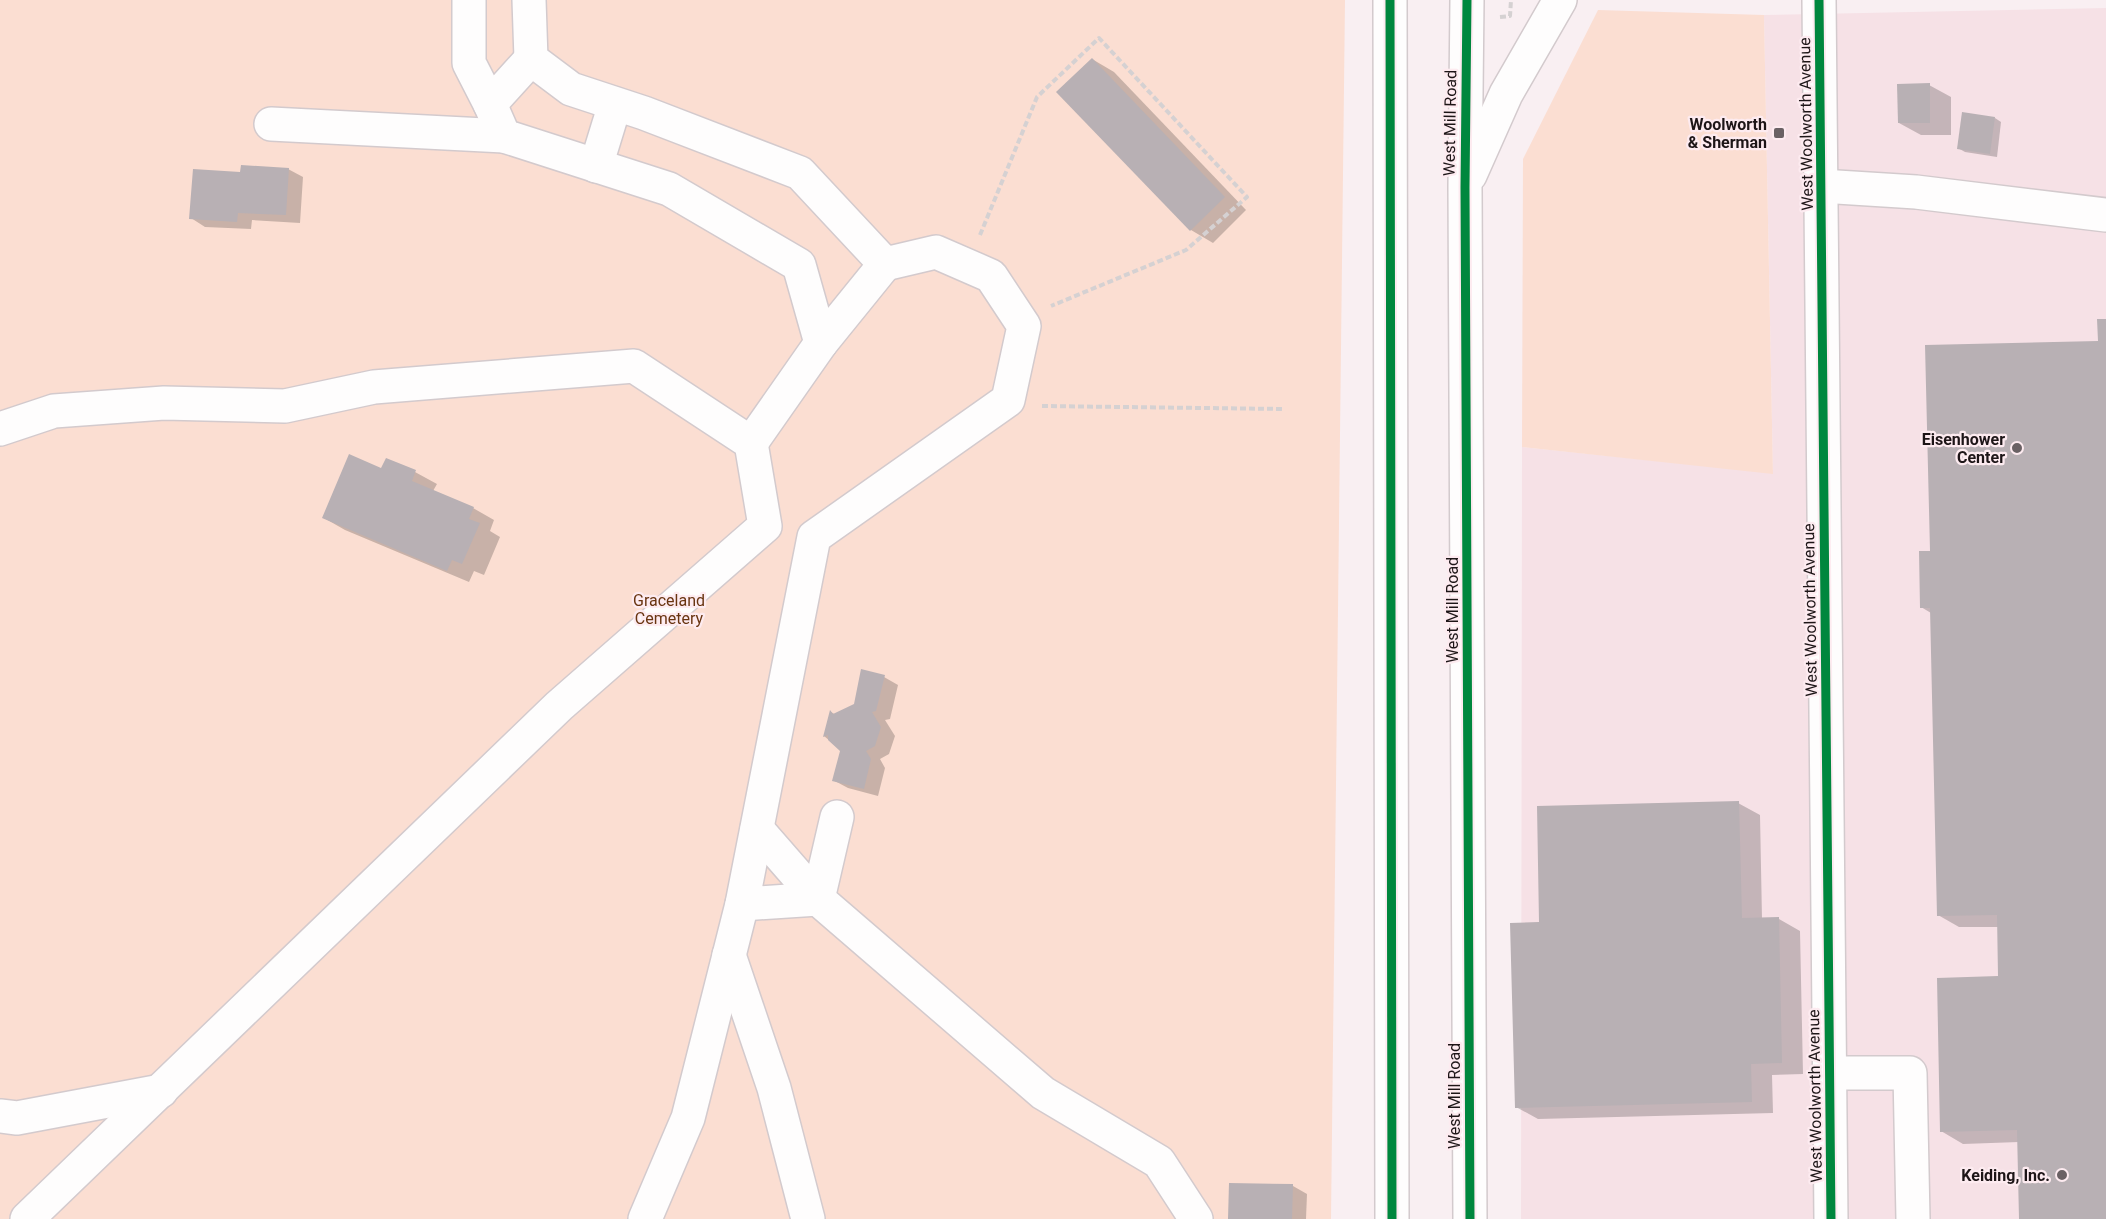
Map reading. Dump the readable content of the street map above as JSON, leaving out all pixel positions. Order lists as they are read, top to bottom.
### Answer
{
  "streets": {
    "main road": ["West Mill Road", "West Woolworth Avenue"]
  },
  "parks": ["Graceland Cemetery"],
  "places": {
    "transit": ["Woolworth & Sherman"],
    "other": ["Eisenhower Center", "Keiding, Inc."]
  }
}
